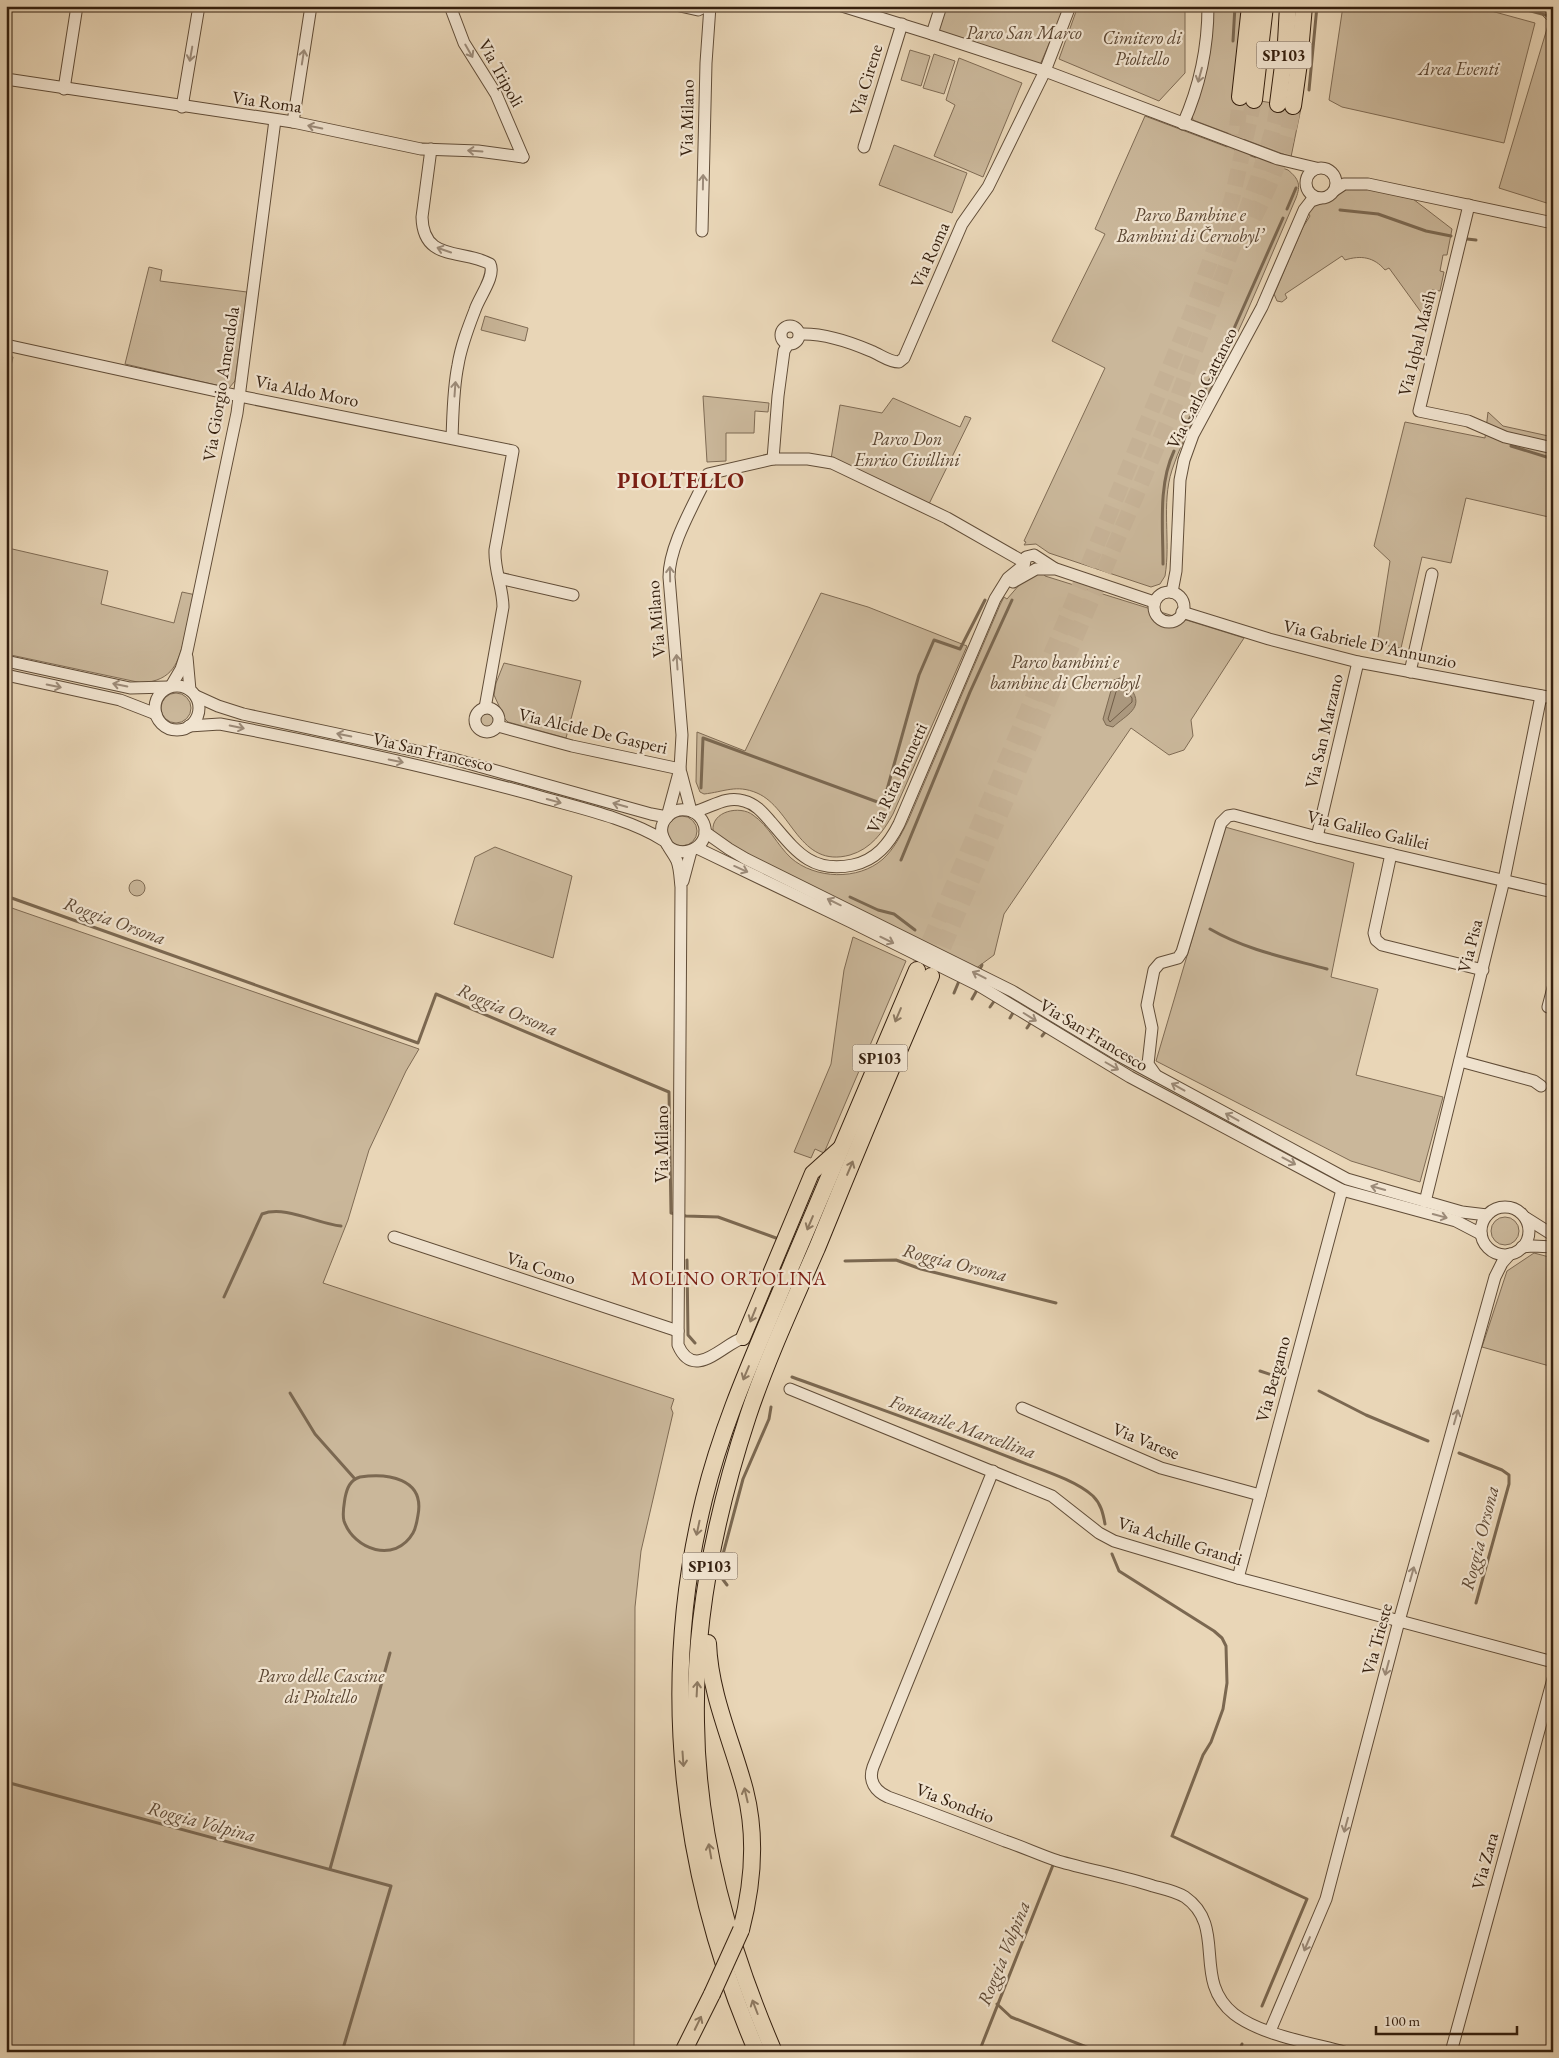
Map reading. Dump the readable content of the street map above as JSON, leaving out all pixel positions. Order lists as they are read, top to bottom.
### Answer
{
  "streets": {
    "highway": ["SP103"],
    "street": [
      "Via Tripoli",
      "Via Cirene",
      "Via Roma",
      "Via Milano",
      "Via Iqbal Masih",
      "Via Giorgio Amendola",
      "Via Carlo Cattaneo",
      "Via Aldo Moro",
      "Via Gabriele D'Annunzio",
      "Via Alcide De Gasperi",
      "Via San Marzano",
      "Via San Francesco",
      "Via Rita Brunetti",
      "Via Galileo Galilei",
      "Via Pisa",
      "Via Como",
      "Via Bergamo",
      "Via Varese",
      "Via Achille Grandi",
      "Via Trieste",
      "Via Sondrio",
      "Via Zara"
    ]
  },
  "crossings": [
    ["Via Tripoli", "Via Roma"],
    ["Via Roma", "Via Milano"],
    ["Via Roma", "Via Giorgio Amendola"],
    ["Via Milano", "Via Alcide De Gasperi"],
    ["Via Milano", "Via San Francesco"],
    ["Via Milano", "Via Como"],
    ["Via Giorgio Amendola", "Via Aldo Moro"],
    ["Via Giorgio Amendola", "Via San Francesco"],
    ["Via Carlo Cattaneo", "Via Gabriele D'Annunzio"],
    ["Via Aldo Moro", "Via Alcide De Gasperi"],
    ["Via Gabriele D'Annunzio", "Via San Marzano"],
    ["Via Gabriele D'Annunzio", "Via Pisa"],
    ["Via San Marzano", "Via Galileo Galilei"],
    ["Via San Francesco", "Via Pisa"],
    ["Via San Francesco", "Via Bergamo"],
    ["Via San Francesco", "Via Trieste"],
    ["Via Galileo Galilei", "Via Pisa"],
    ["Via Bergamo", "Via Varese"],
    ["Via Bergamo", "Via Achille Grandi"],
    ["Via Achille Grandi", "Via Trieste"],
    ["Via Achille Grandi", "Via Sondrio"],
    ["Via Trieste", "Via Sondrio"]
  ],
  "one_way": ["Via Tripoli", "Via Milano"],
  "districts": ["PIOLTELLO", "MOLINO ORTOLINA"],
  "water": ["Roggia Orsona", "Fontanile Marcellina", "Roggia Volpina"],
  "parks": [
    "Parco San Marco",
    "Cimitero di Pioltello",
    "Area Eventi",
    "Parco Bambine e Bambini di Černobyl’",
    "Parco Don Enrico Civillini",
    "Parco bambini e bambine di Chernobyl",
    "Parco delle Cascine di Pioltello"
  ],
  "scale_bar": "100 m"
}
